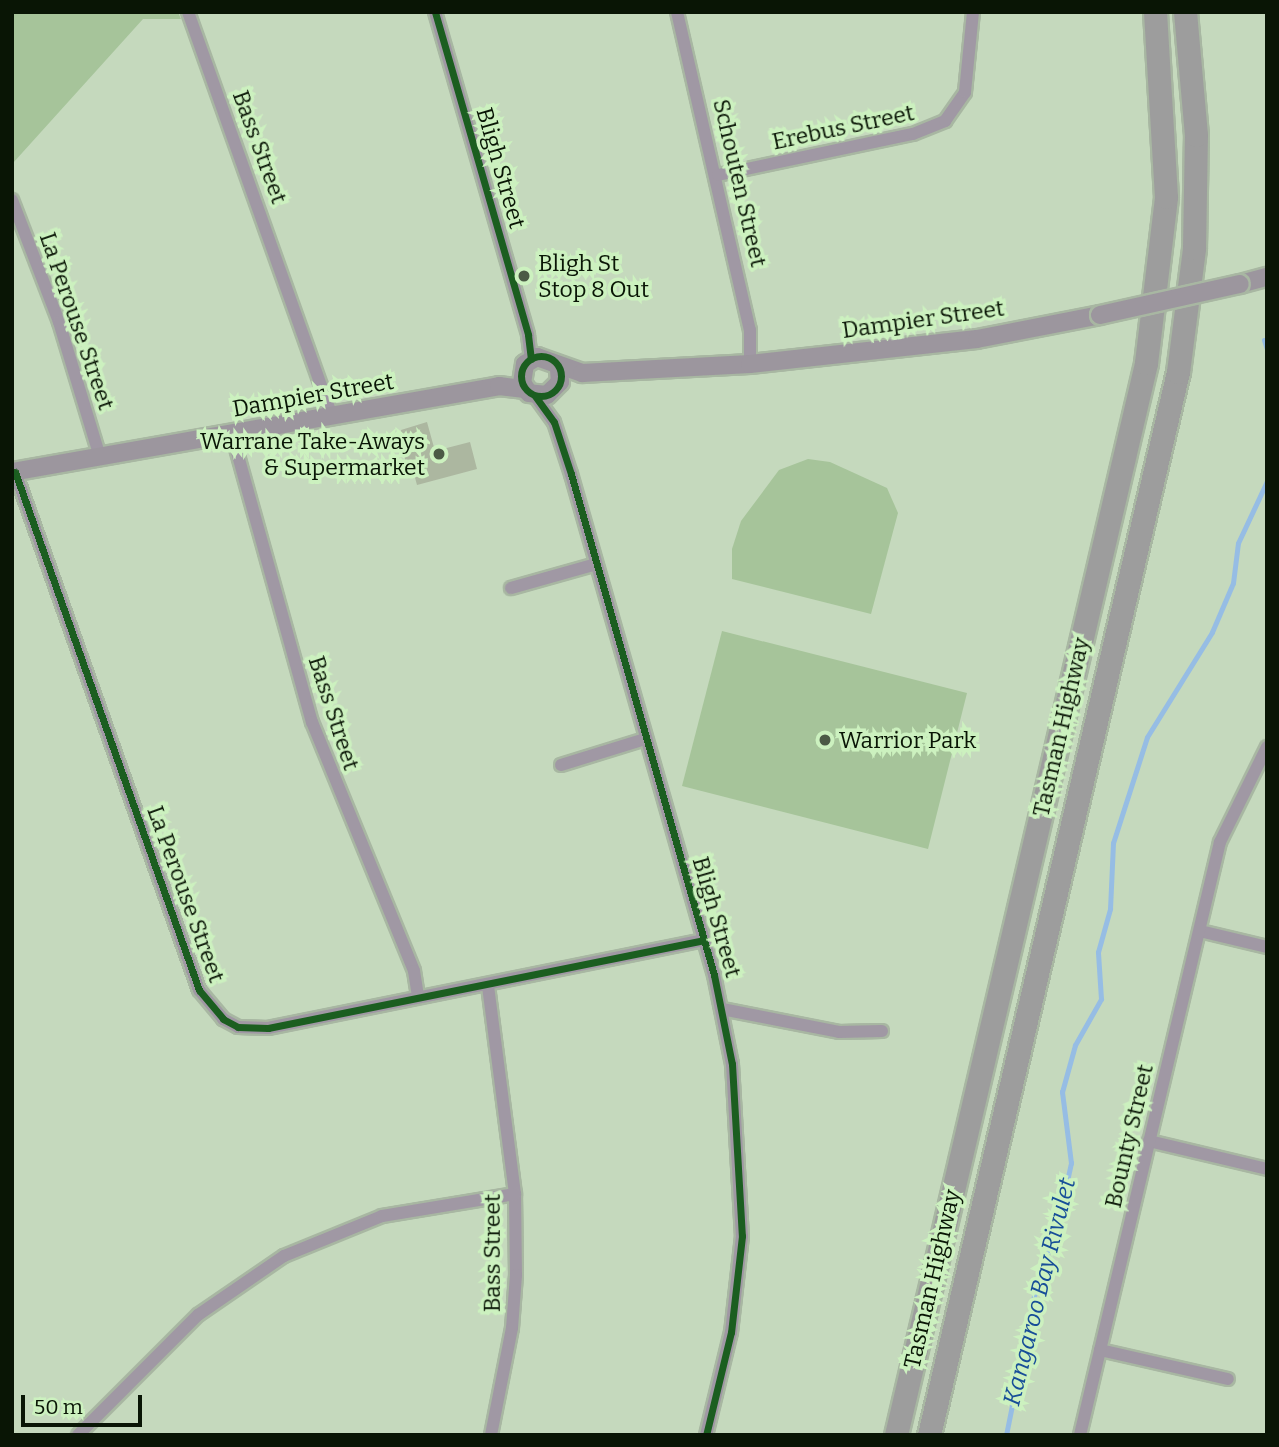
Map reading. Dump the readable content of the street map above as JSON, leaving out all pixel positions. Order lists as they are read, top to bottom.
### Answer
{
  "streets": {
    "highway": ["Tasman Highway"],
    "street": [
      "Erebus Street",
      "Bass Street",
      "Bligh Street",
      "Schouten Street",
      "Dampier Street",
      "La Perouse Street",
      "Bounty Street"
    ]
  },
  "crossings": [
    ["Erebus Street", "Schouten Street"],
    ["Bass Street", "Dampier Street"],
    ["Bass Street", "La Perouse Street"],
    ["Bligh Street", "Dampier Street"],
    ["Bligh Street", "La Perouse Street"],
    ["Schouten Street", "Dampier Street"],
    ["Dampier Street", "La Perouse Street"]
  ],
  "water": ["Kangaroo Bay Rivulet"],
  "places": ["Bligh St Stop 8 Out", "Warrane Take-Aways & Supermarket", "Warrior Park"],
  "scale_bar": "50 m"
}
